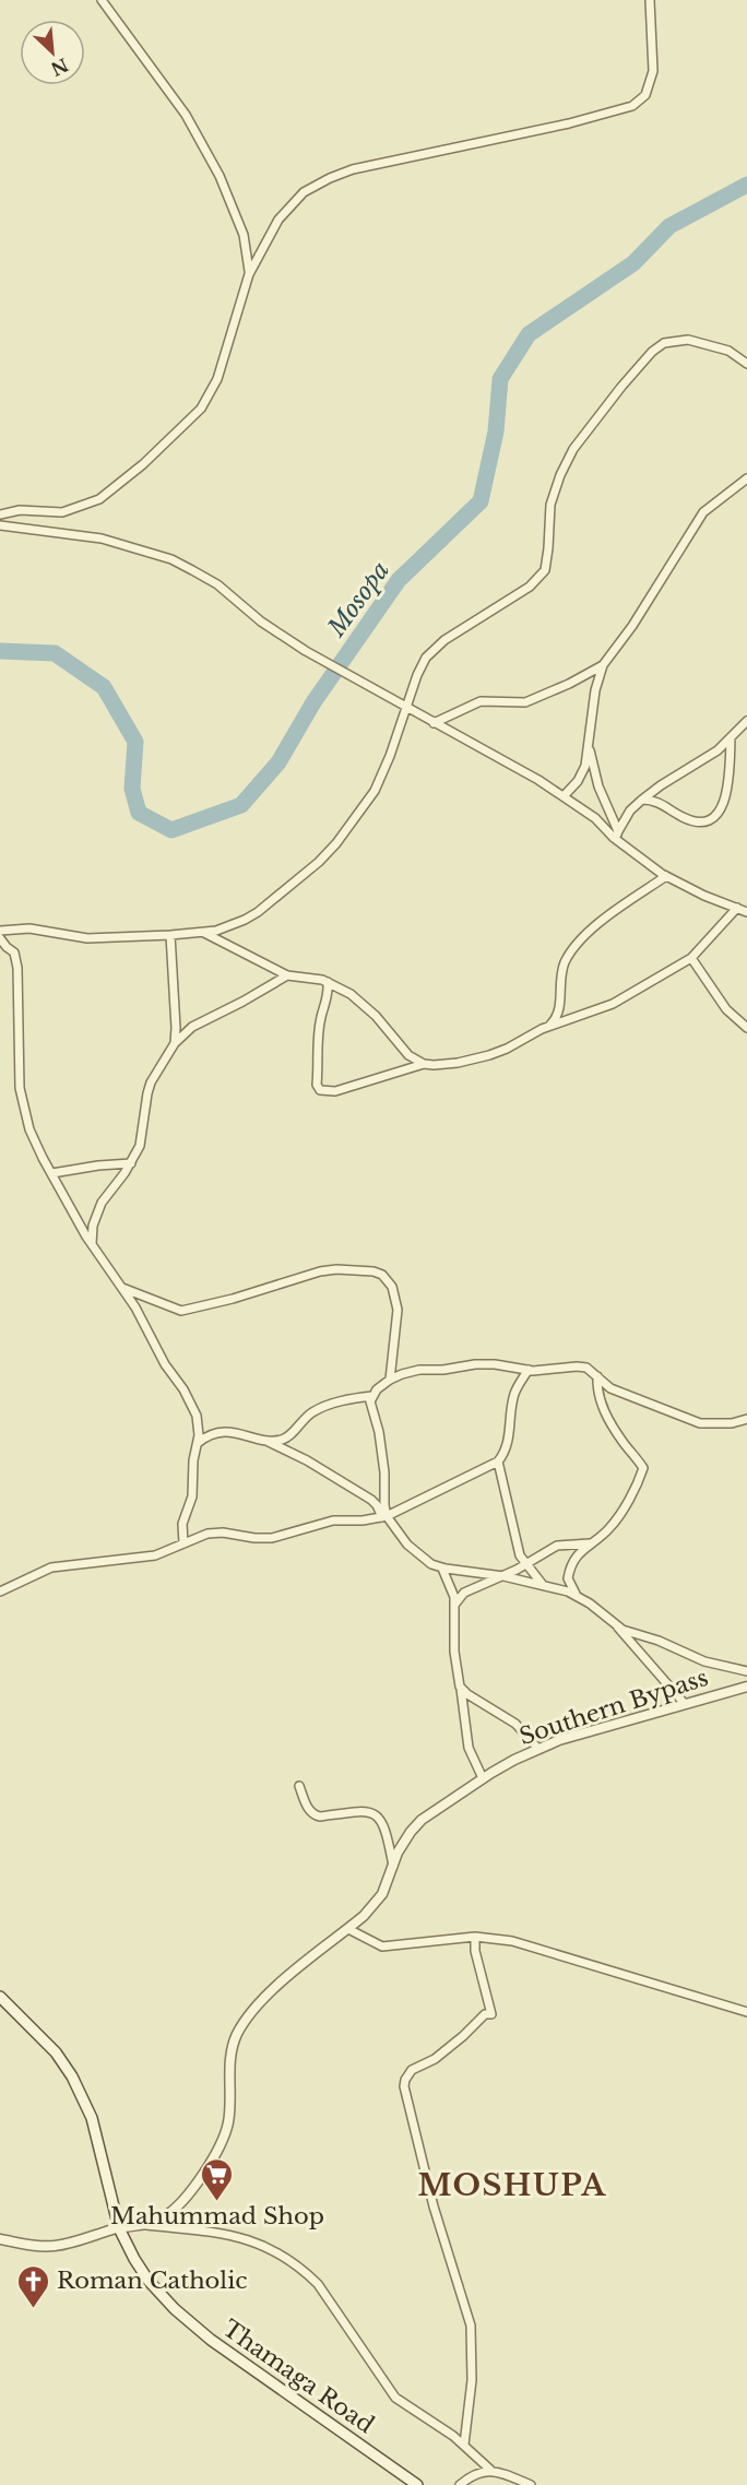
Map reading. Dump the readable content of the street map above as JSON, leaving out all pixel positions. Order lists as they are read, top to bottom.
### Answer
{
  "streets": {
    "main road": ["Thamaga Road"],
    "street": ["Southern Bypass"]
  },
  "crossings": [
    ["Southern Bypass", "Thamaga Road"]
  ],
  "districts": ["MOSHUPA"],
  "water": ["Mosopa"],
  "places": {
    "supermarket": ["Mahummad Shop"],
    "church": ["Roman Catholic"]
  },
  "north": "bottom right"
}
